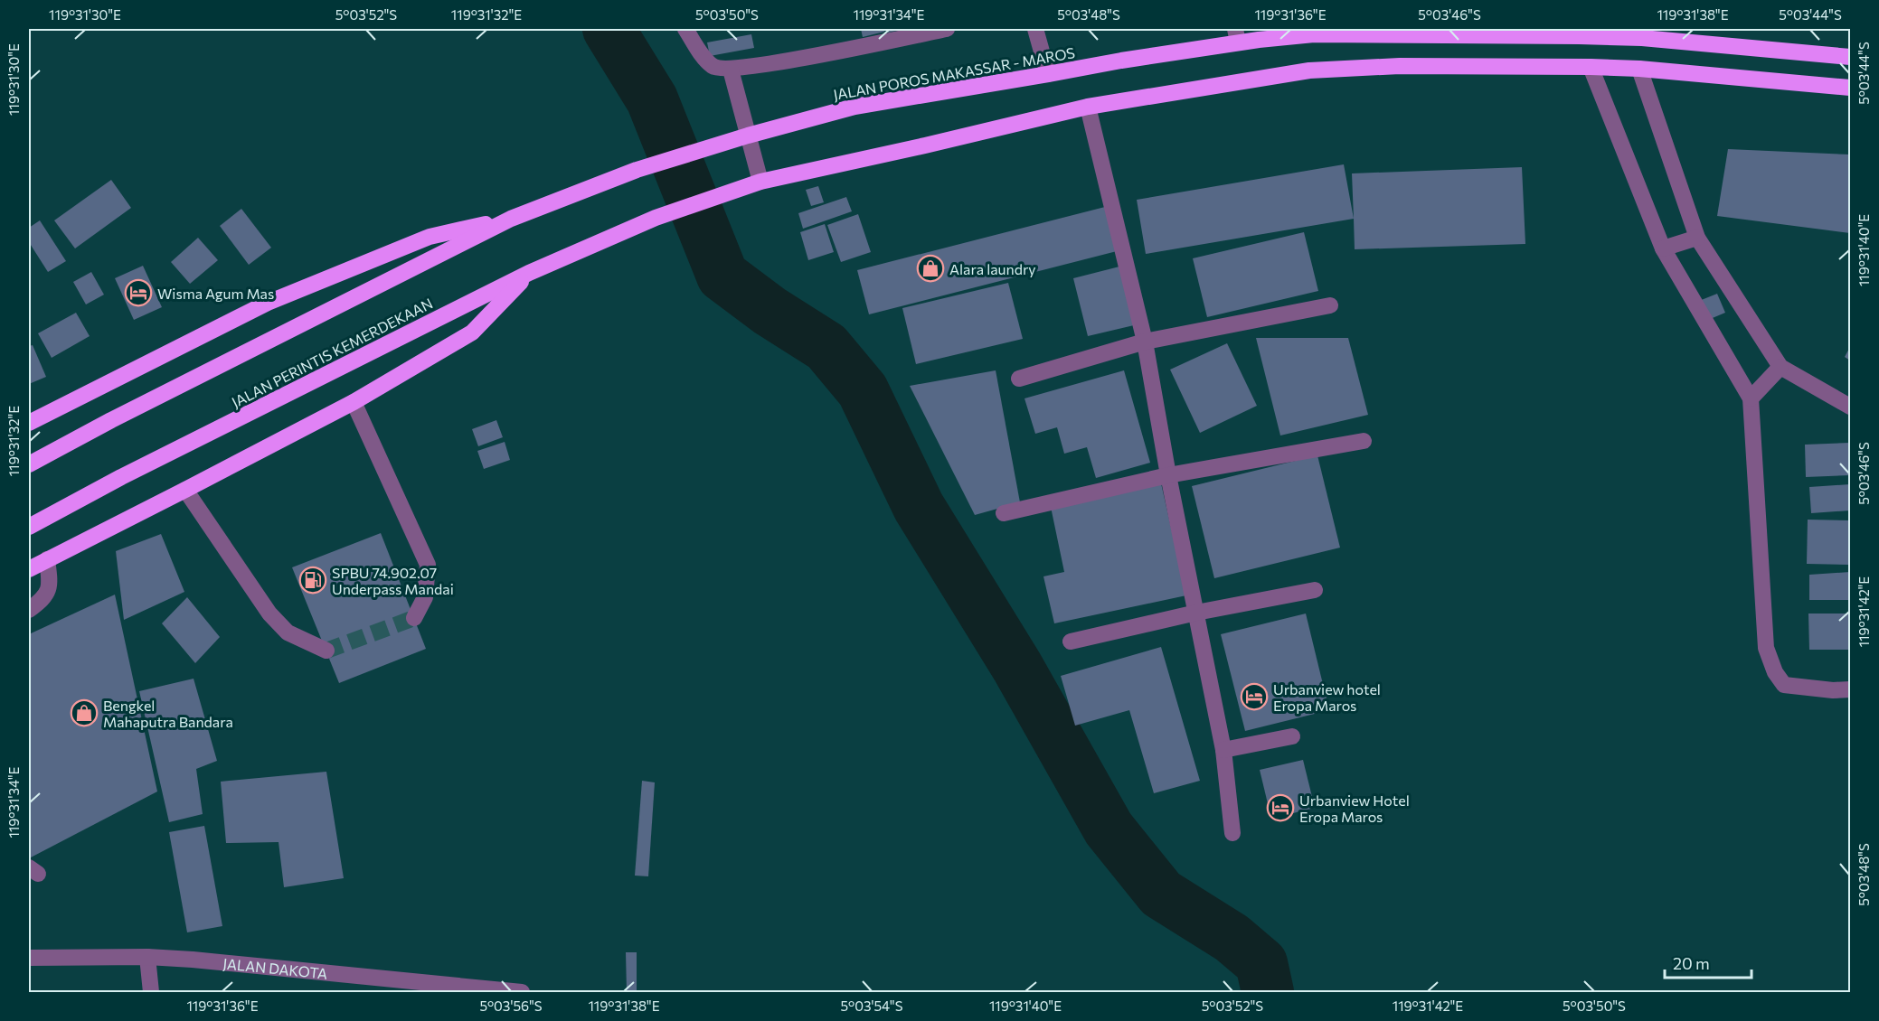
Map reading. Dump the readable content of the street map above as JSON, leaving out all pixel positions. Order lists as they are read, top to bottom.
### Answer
{
  "streets": {
    "highway": ["JALAN POROS MAKASSAR - MAROS", "JALAN PERINTIS KEMERDEKAAN"],
    "street": ["JALAN DAKOTA"]
  },
  "places": {
    "shop": ["Alara laundry", "Bengkel Mahaputra Bandara"],
    "hotel": ["Wisma Agum Mas", "Urbanview hotel Eropa Maros", "Urbanview Hotel Eropa Maros"],
    "fuel station": ["SPBU 74.902.07 Underpass Mandai"]
  },
  "scale_bar": "20 m",
  "coordinates": [
    "119°31'30\"E",
    "5°03'52\"S",
    "119°31'32\"E",
    "5°03'50\"S",
    "119°31'34\"E",
    "5°03'48\"S",
    "119°31'36\"E",
    "5°03'46\"S",
    "119°31'38\"E",
    "5°03'44\"S",
    "119°31'40\"E",
    "119°31'42\"E",
    "5°03'56\"S",
    "5°03'54\"S"
  ]
}
